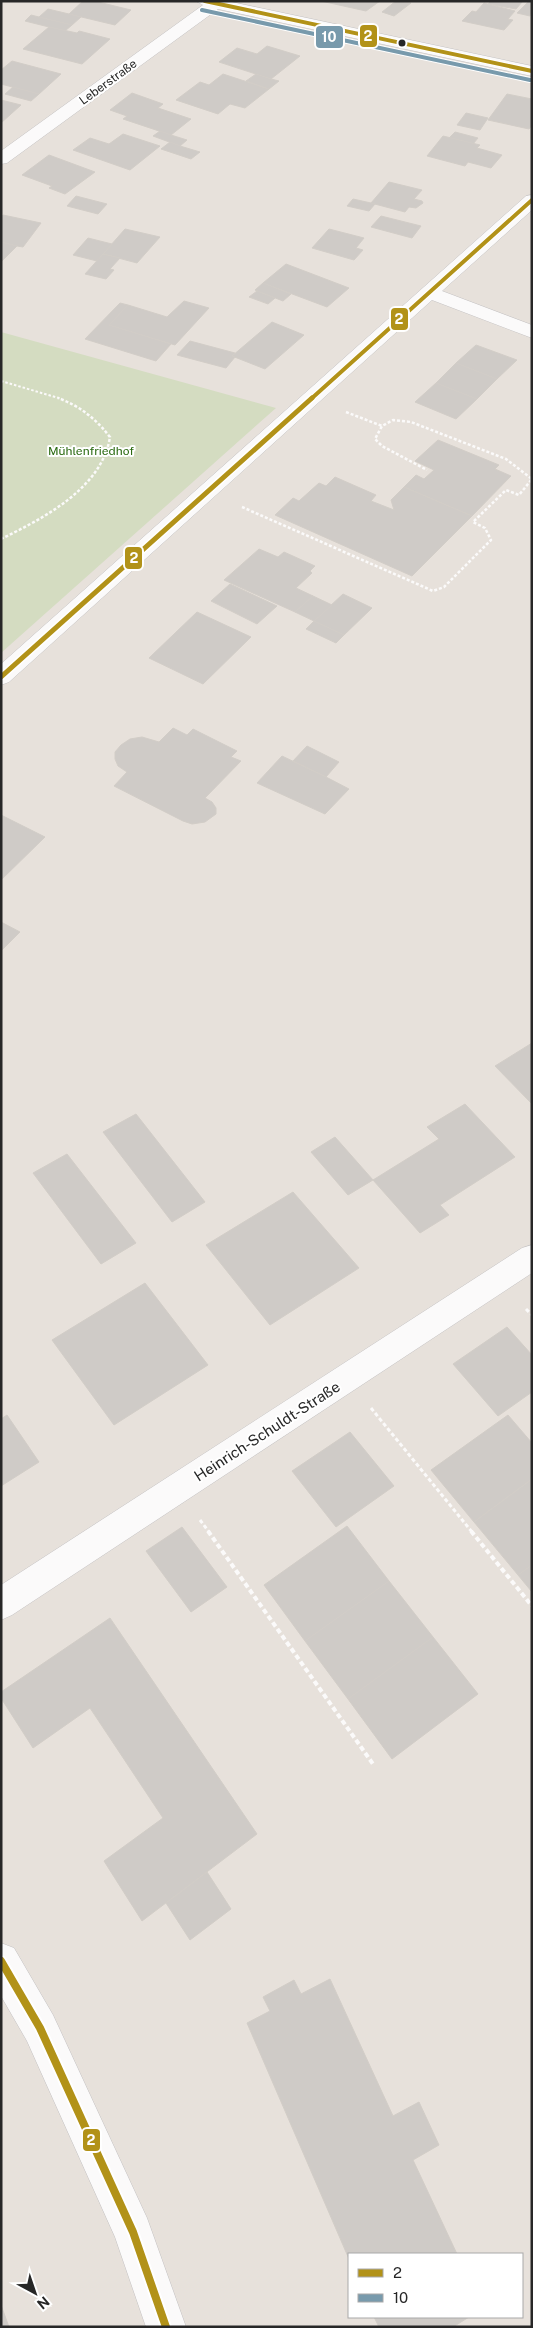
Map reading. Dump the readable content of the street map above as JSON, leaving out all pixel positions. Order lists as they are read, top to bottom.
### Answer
{
  "streets": {
    "street": ["Leberstraße", "Heinrich-Schuldt-Straße"]
  },
  "parks": ["Mühlenfriedhof"],
  "lines": ["transit line 2", "transit line 10"],
  "legend": ["2", "10"],
  "north": "bottom right"
}
